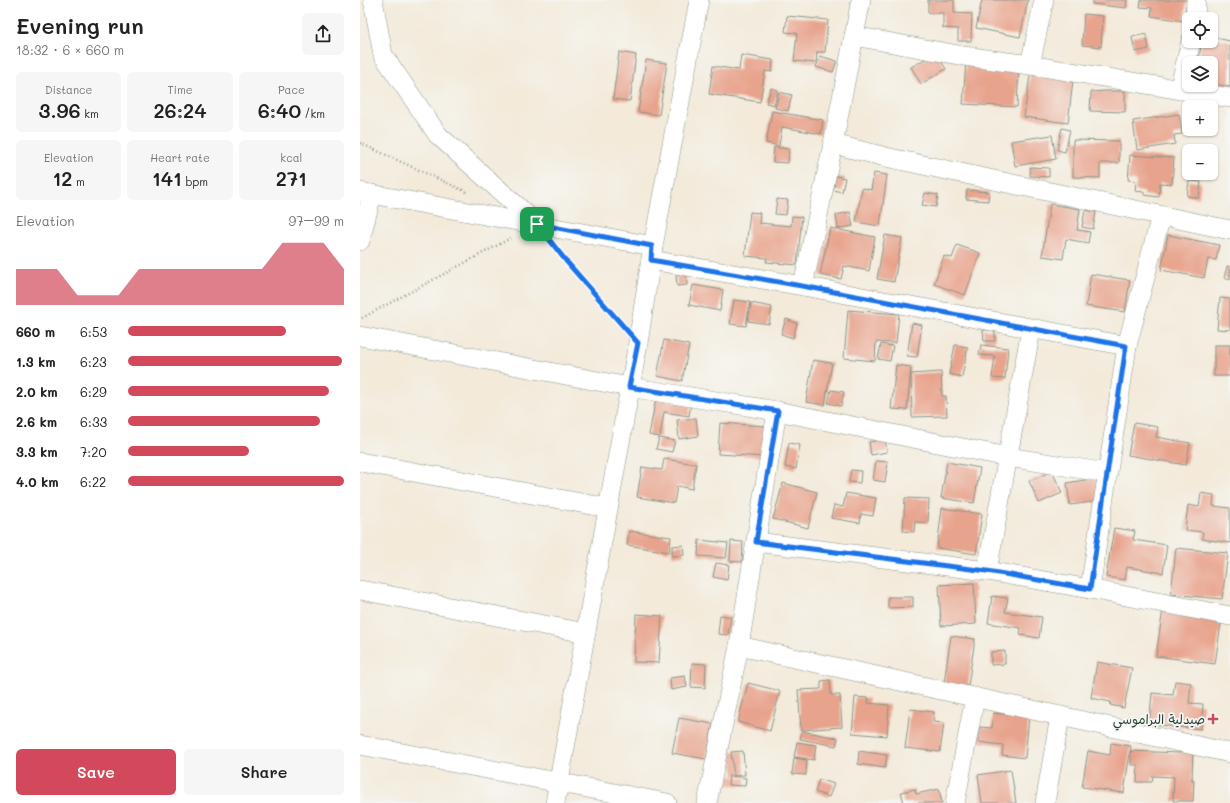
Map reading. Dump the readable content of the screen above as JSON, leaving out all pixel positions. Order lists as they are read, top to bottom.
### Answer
{
  "places": {
    "health": ["صيدلية البراموسي"]
  },
  "page": {
    "heading": ["Evening run", "18:32 · 6 × 660 m"],
    "map_buttons": ["+", "−"],
    "stats": [
      ["Distance", "3.96 km"],
      ["Time", "26:24"],
      ["Pace", "6:40 /km"],
      ["Elevation", "12 m"],
      ["Heart rate", "141 bpm"],
      ["kcal", "271"]
    ],
    "chart": ["Elevation", "97–99 m"],
    "list": [
      {
        "name": "660 m",
        "note": "6:53"
      },
      {
        "name": "1.3 km",
        "note": "6:23"
      },
      {
        "name": "2.0 km",
        "note": "6:29"
      },
      {
        "name": "2.6 km",
        "note": "6:33"
      },
      {
        "name": "3.3 km",
        "note": "7:20"
      },
      {
        "name": "4.0 km",
        "note": "6:22"
      }
    ],
    "buttons": ["Save", "Share"]
  }
}
